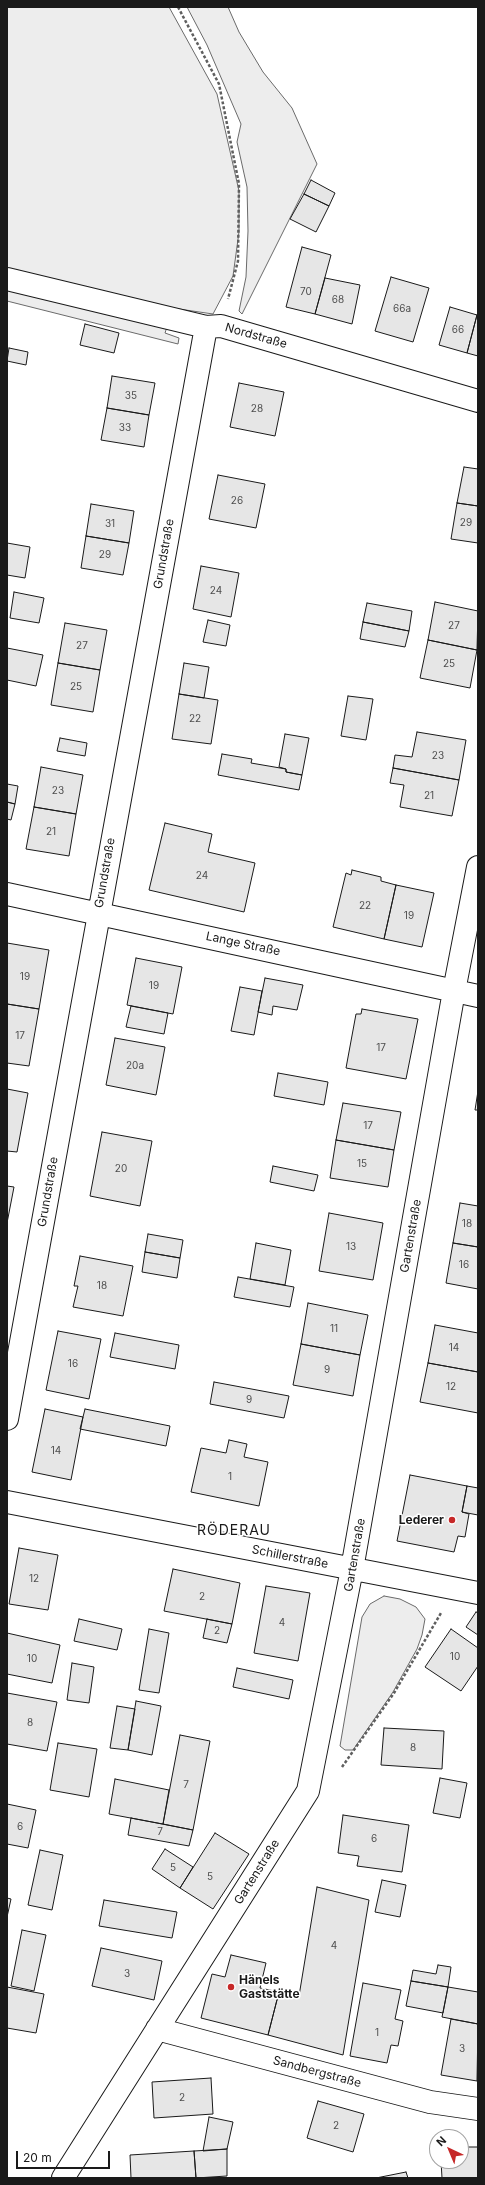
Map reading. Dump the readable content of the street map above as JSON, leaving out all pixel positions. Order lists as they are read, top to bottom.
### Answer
{
  "streets": {
    "street": [
      "Nordstraße",
      "Grundstraße",
      "Lange Straße",
      "Gartenstraße",
      "Schillerstraße",
      "Sandbergstraße"
    ]
  },
  "crossings": [
    ["Nordstraße", "Grundstraße"],
    ["Grundstraße", "Lange Straße"],
    ["Lange Straße", "Gartenstraße"],
    ["Gartenstraße", "Schillerstraße"],
    ["Gartenstraße", "Sandbergstraße"]
  ],
  "districts": ["RÖDERAU"],
  "places": ["Lederer", "Hänels Gaststätte"],
  "house_numbers": [
    "70",
    "68",
    "66a",
    "66",
    "35",
    "28",
    "33",
    "26",
    "29",
    "31",
    "29",
    "24",
    "27",
    "27",
    "25",
    "25",
    "22",
    "23",
    "23",
    "21",
    "21",
    "24",
    "22",
    "19",
    "19",
    "19",
    "17",
    "17",
    "20a",
    "17",
    "15",
    "20",
    "18",
    "13",
    "16",
    "18",
    "11",
    "14",
    "16",
    "9",
    "12",
    "9",
    "14",
    "1",
    "12",
    "2",
    "4",
    "2",
    "10",
    "10",
    "8",
    "8",
    "7",
    "6",
    "7",
    "6",
    "5",
    "5",
    "4",
    "3",
    "1",
    "3",
    "2",
    "2"
  ],
  "scale_bar": "20 m",
  "north": "top left"
}
